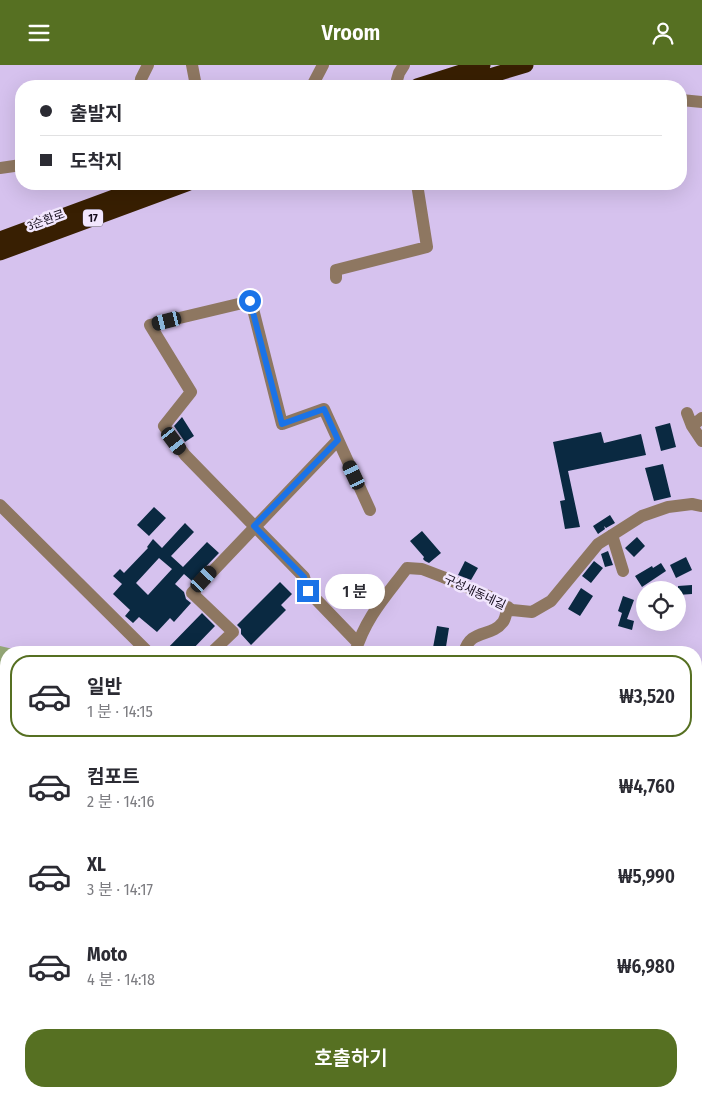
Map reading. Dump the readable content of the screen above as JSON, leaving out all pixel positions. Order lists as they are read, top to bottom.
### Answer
{
  "streets": {
    "highway": ["17", "3순환로"],
    "street": ["구성새동네길"]
  },
  "page": {
    "header": "Vroom",
    "banner": ["출발지", "도착지"],
    "bubble": "1 분",
    "list": [
      {
        "name": "일반",
        "note": "1 분 · 14:15",
        "value": "₩3,520"
      },
      {
        "name": "컴포트",
        "note": "2 분 · 14:16",
        "value": "₩4,760"
      },
      {
        "name": "XL",
        "note": "3 분 · 14:17",
        "value": "₩5,990"
      },
      {
        "name": "Moto",
        "note": "4 분 · 14:18",
        "value": "₩6,980"
      }
    ],
    "buttons": "호출하기"
  }
}
